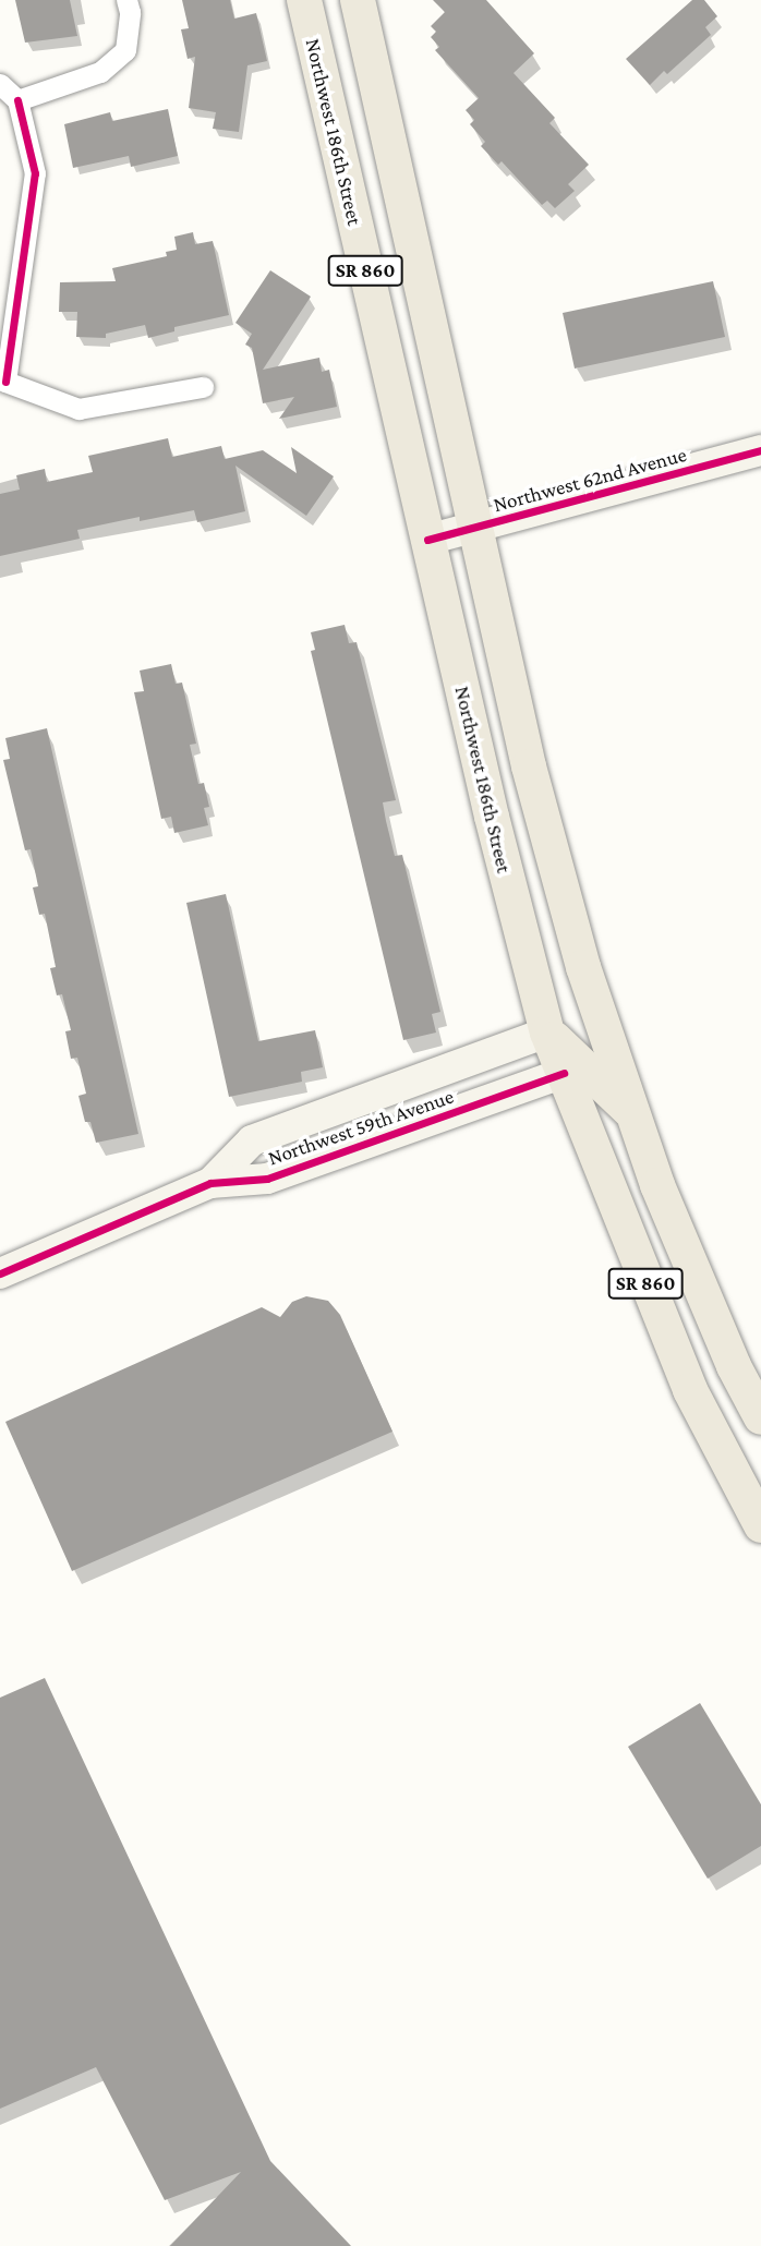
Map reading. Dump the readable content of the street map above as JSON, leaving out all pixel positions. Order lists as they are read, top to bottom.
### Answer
{
  "streets": {
    "main road": ["Northwest 186th Street", "SR 860"],
    "street": ["Northwest 62nd Avenue", "Northwest 59th Avenue"]
  },
  "crossings": [
    ["Northwest 186th Street", "Northwest 62nd Avenue"],
    ["Northwest 186th Street", "Northwest 59th Avenue"],
    ["SR 860", "Northwest 62nd Avenue"]
  ]
}
